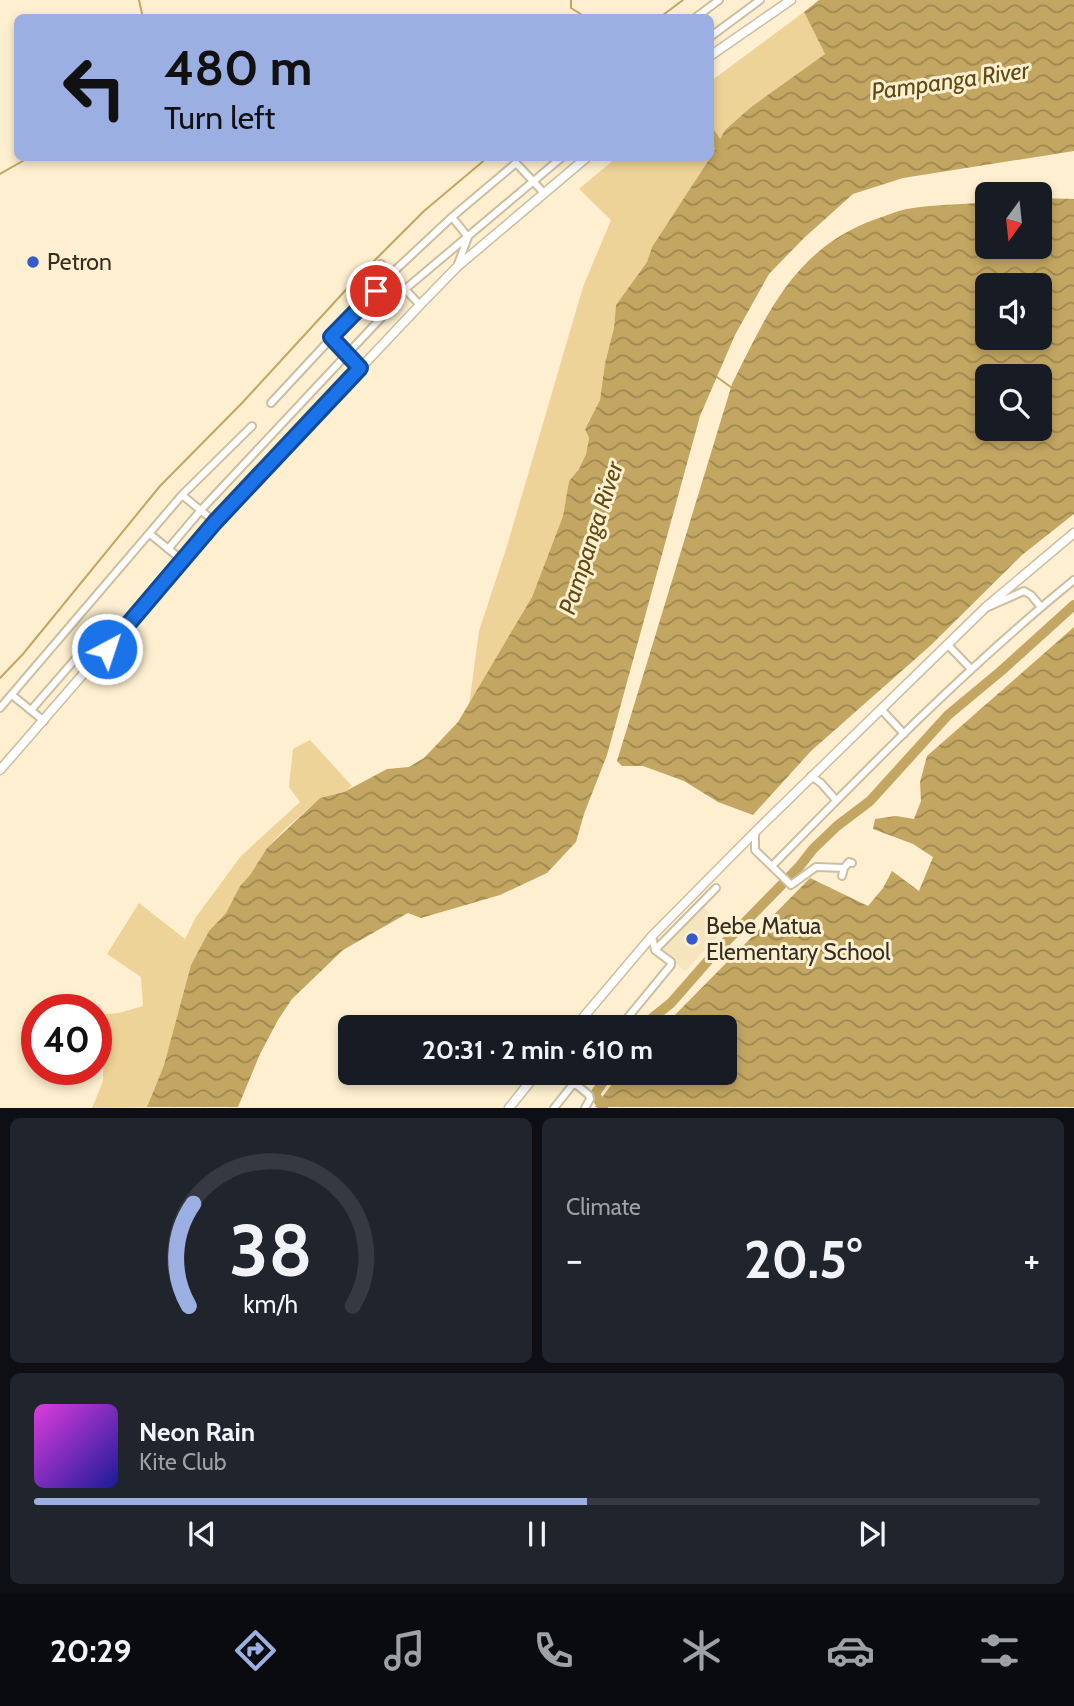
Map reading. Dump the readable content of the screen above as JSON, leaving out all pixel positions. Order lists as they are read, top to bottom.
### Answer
{
  "water": ["Pampanga River"],
  "places": ["Petron", "Bebe Matua Elementary School"],
  "north": "bottom",
  "page": {
    "turn": ["480 m", "Turn left"],
    "limit": "40",
    "trip": "20:31 · 2 min · 610 m",
    "tile": "Climate",
    "heat": ["−", "20.5°", "+"],
    "song": ["Neon Rain", "Kite Club"],
    "tabs": "20:29",
    "gauge": ["38", "km/h"]
  }
}
